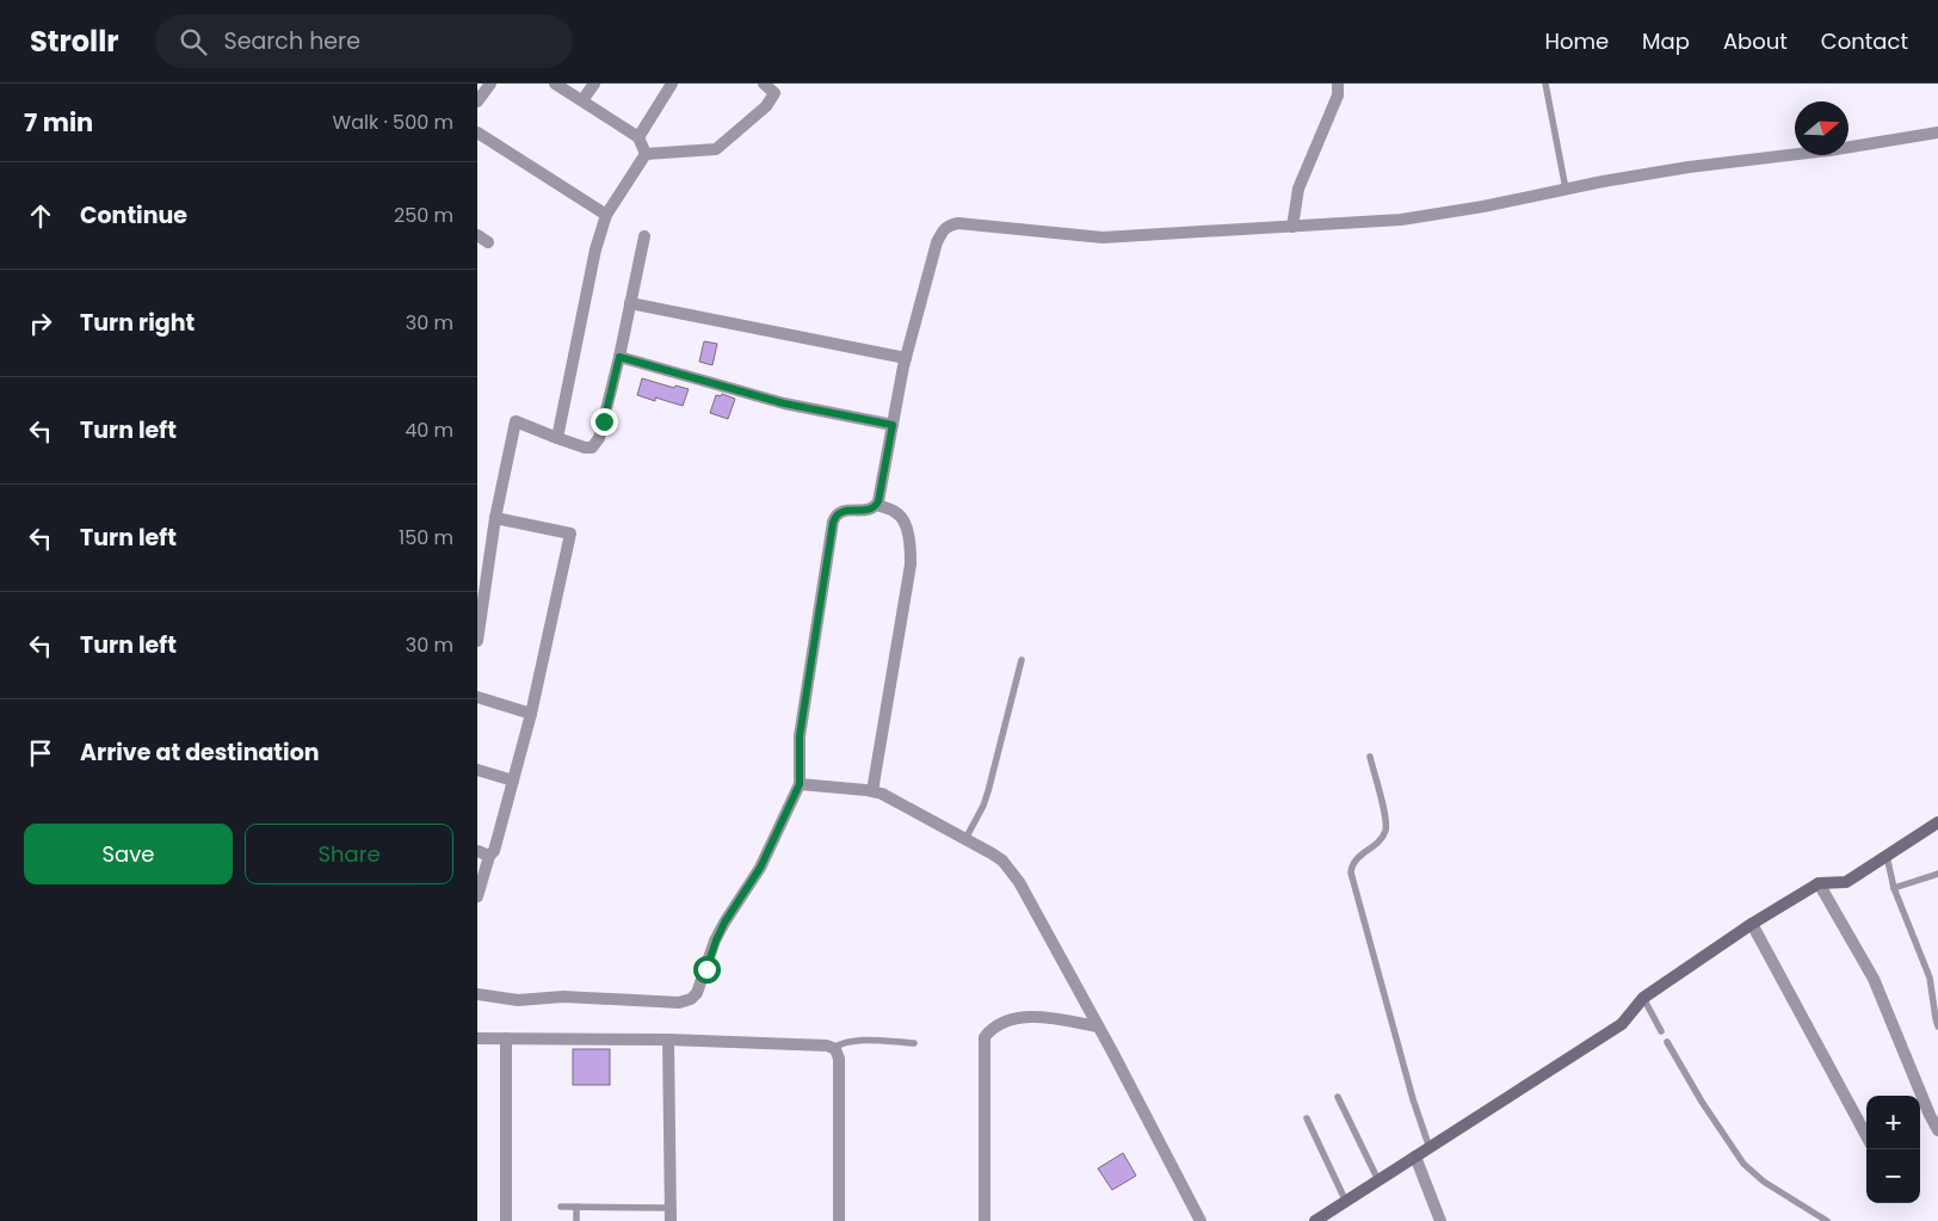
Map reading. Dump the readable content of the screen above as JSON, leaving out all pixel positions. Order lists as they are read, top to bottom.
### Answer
{
  "north": "right",
  "page": {
    "header": "Strollr",
    "search": "Search here",
    "nav": [
      "Home",
      "Map",
      "About",
      "Contact"
    ],
    "heading": ["7 min", "Walk · 500 m"],
    "list": [
      ["Continue", "250 m"],
      ["Turn right", "30 m"],
      ["Turn left", "40 m"],
      ["Turn left", "150 m"],
      ["Turn left", "30 m"],
      "Arrive at destination"
    ],
    "buttons": ["Save", "Share"],
    "map_buttons": ["+", "−"]
  }
}
